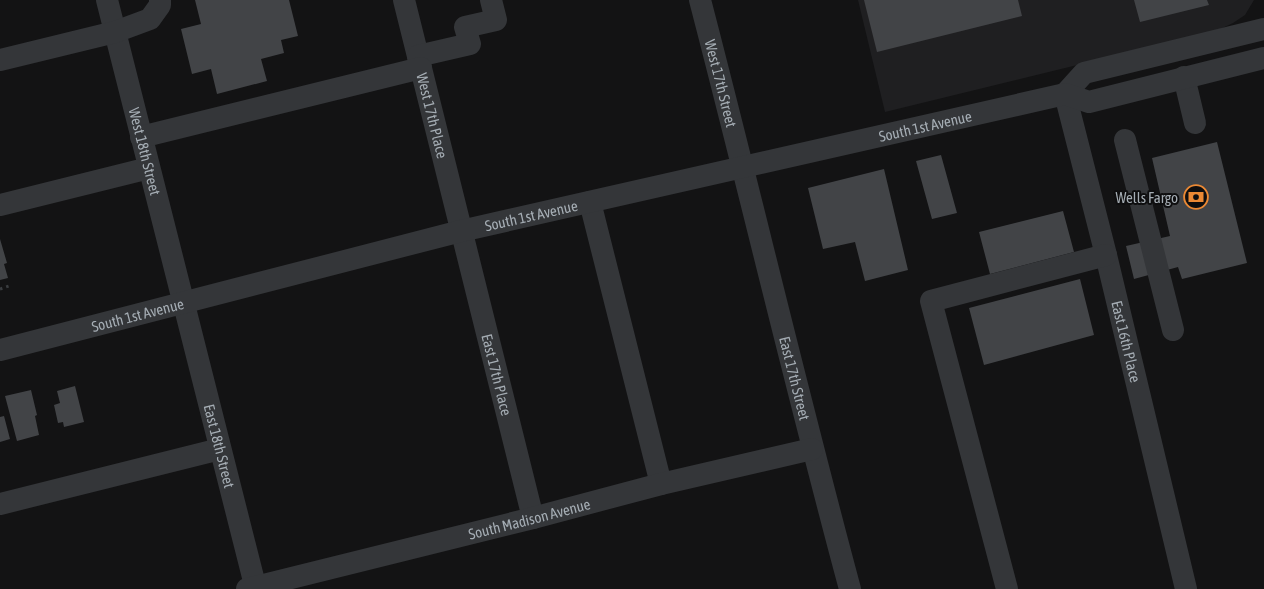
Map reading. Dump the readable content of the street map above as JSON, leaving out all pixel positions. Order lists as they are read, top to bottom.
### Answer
{
  "streets": {
    "street": [
      "West 17th Street",
      "West 17th Place",
      "South 1st Avenue",
      "West 18th Street",
      "East 16th Place",
      "East 17th Place",
      "East 17th Street",
      "East 18th Street",
      "South Madison Avenue"
    ]
  },
  "crossings": [
    ["West 17th Street", "South 1st Avenue"],
    ["West 17th Street", "East 17th Street"],
    ["West 17th Place", "South 1st Avenue"],
    ["West 17th Place", "East 17th Place"],
    ["South 1st Avenue", "West 18th Street"],
    ["South 1st Avenue", "East 16th Place"],
    ["South 1st Avenue", "East 17th Place"],
    ["South 1st Avenue", "East 17th Street"],
    ["South 1st Avenue", "East 18th Street"],
    ["West 18th Street", "East 18th Street"],
    ["East 17th Place", "South Madison Avenue"],
    ["East 17th Street", "South Madison Avenue"],
    ["East 18th Street", "South Madison Avenue"]
  ],
  "places": {
    "bank": ["Wells Fargo"]
  }
}
